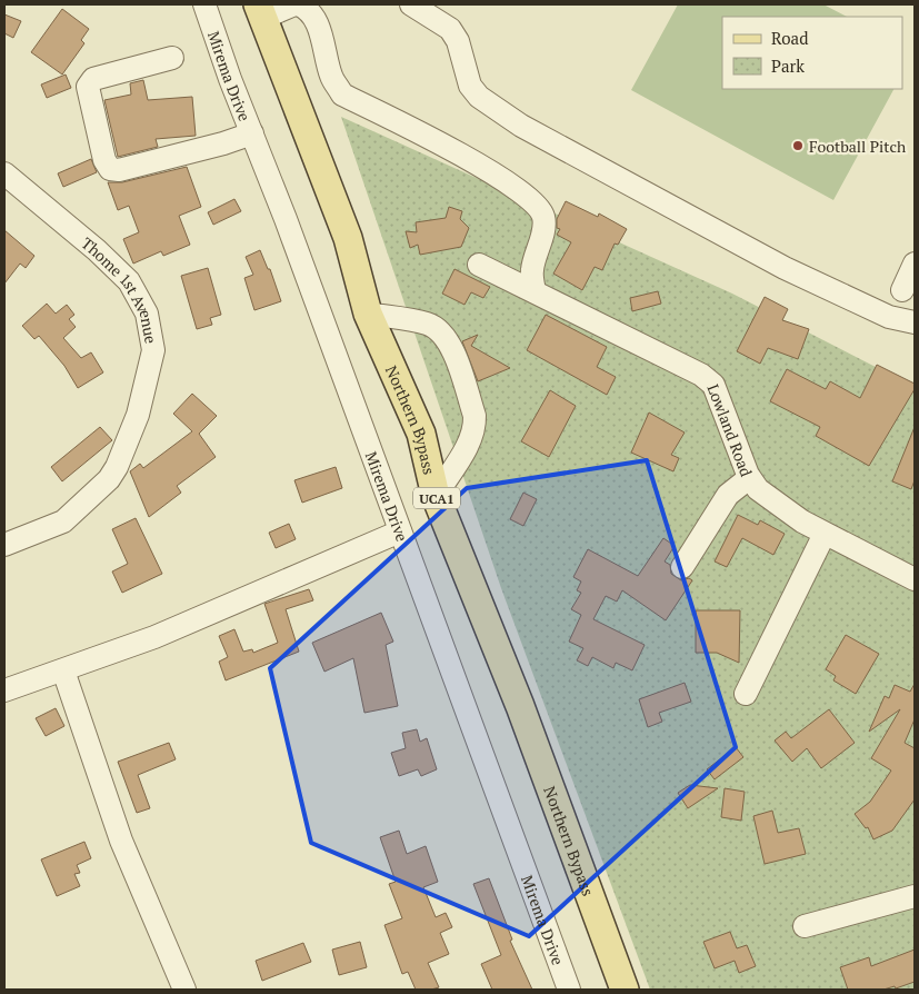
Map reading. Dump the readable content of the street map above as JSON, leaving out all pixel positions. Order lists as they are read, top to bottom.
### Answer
{
  "streets": {
    "main road": ["Northern Bypass", "UCA1"],
    "street": ["Mirema Drive", "Thome 1st Avenue", "Lowland Road"]
  },
  "places": ["Football Pitch"],
  "legend": ["Road", "Park"]
}
